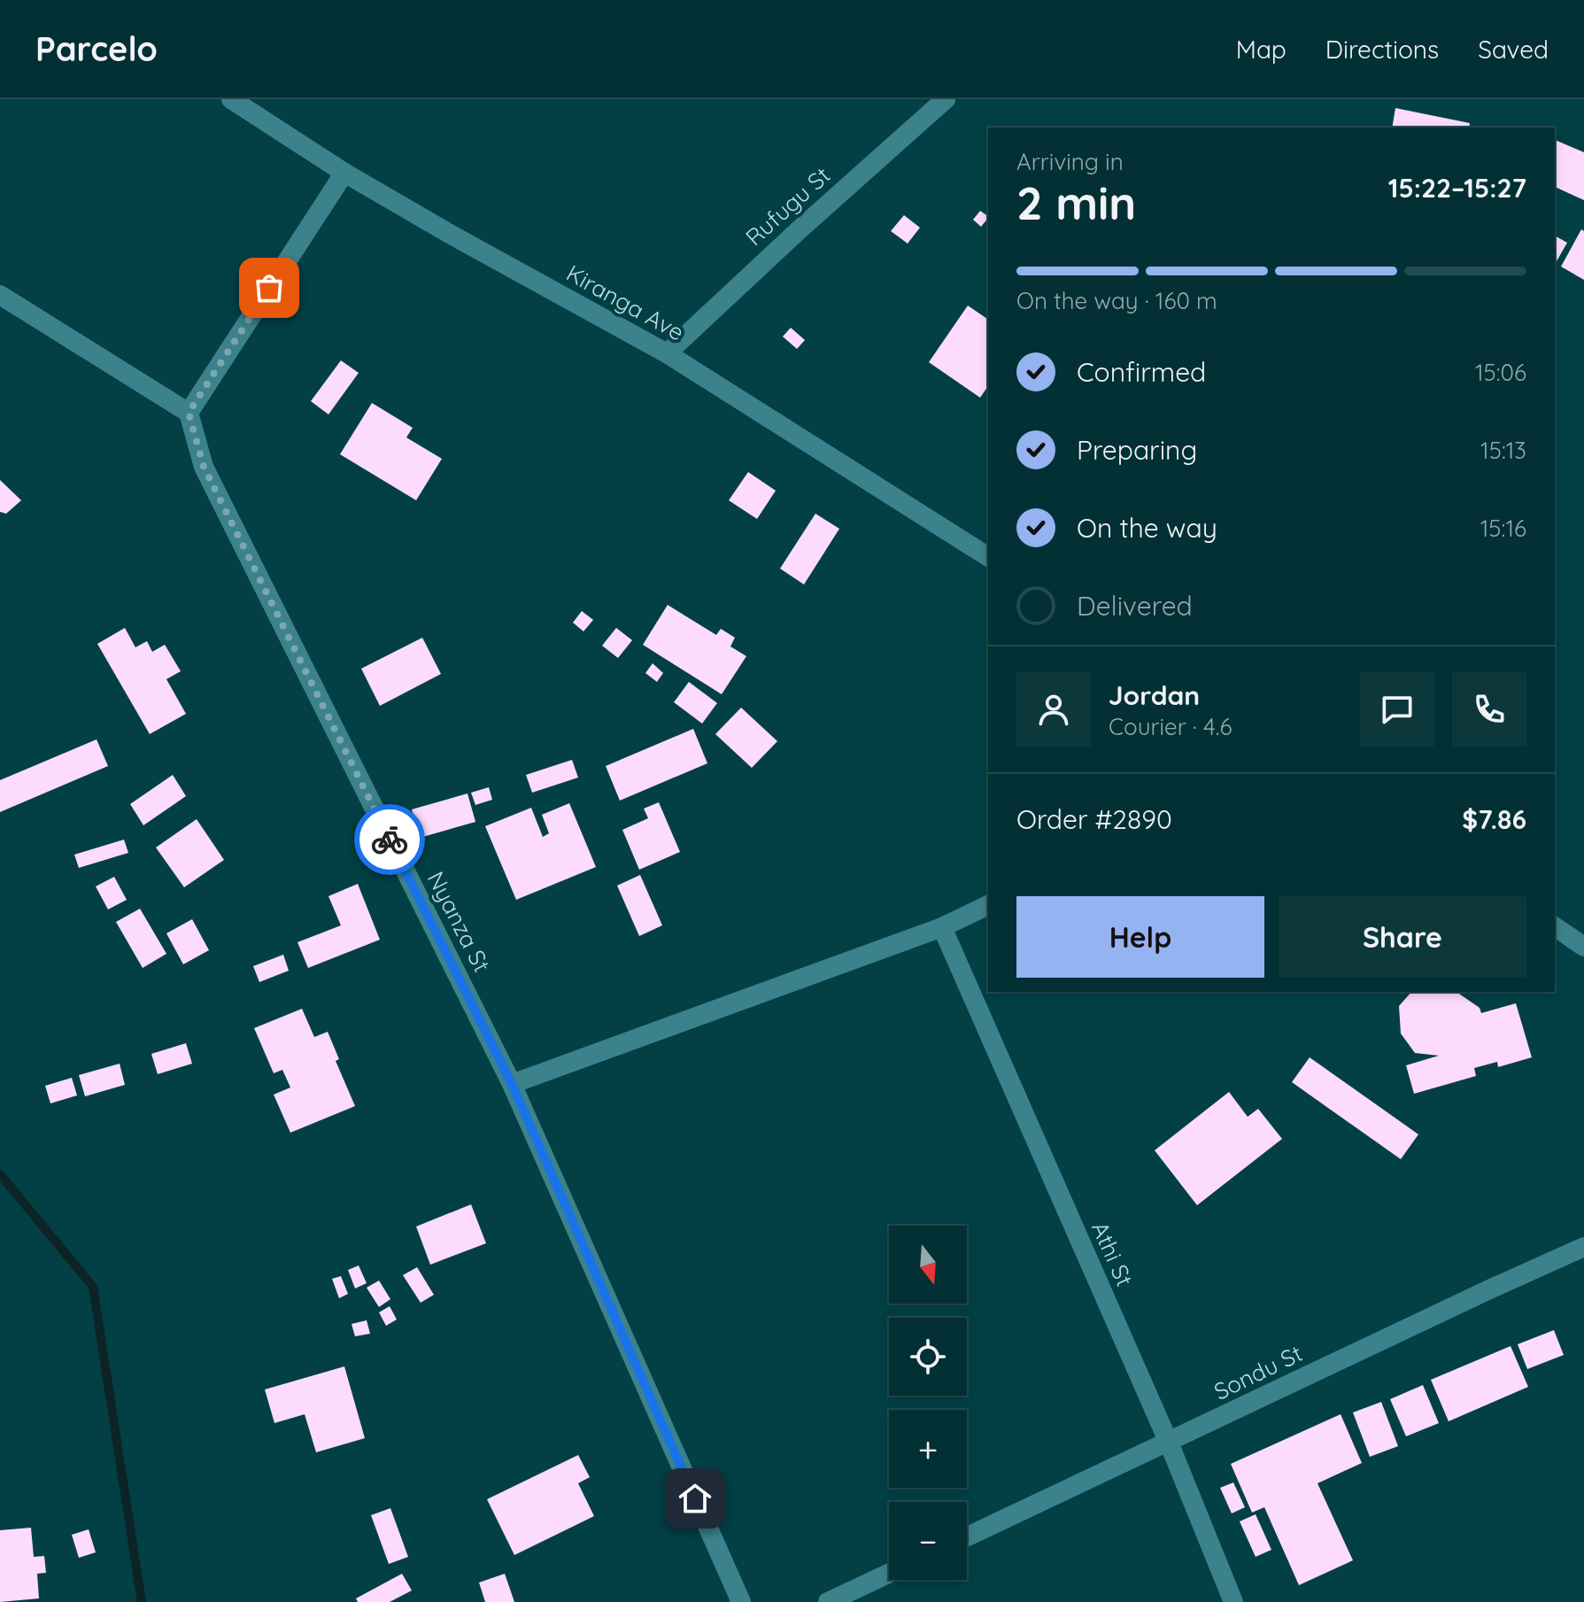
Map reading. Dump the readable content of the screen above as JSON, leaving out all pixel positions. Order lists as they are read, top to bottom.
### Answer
{
  "streets": {
    "street": [
      "Rufugu St",
      "Kiranga Ave",
      "Nyanza St",
      "Athi St",
      "Sondu St"
    ]
  },
  "crossings": [
    ["Rufugu St", "Kiranga Ave"],
    ["Athi St", "Sondu St"]
  ],
  "north": "bottom",
  "page": {
    "header": "Parcelo",
    "nav": ["Map", "Directions", "Saved"],
    "heading": ["2 min", "Arriving in", "15:22–15:27"],
    "panel": [
      "Jordan",
      "Courier · 4.6",
      "Order #2890",
      "$7.86"
    ],
    "bar": "On the way · 160 m",
    "list": [
      ["Confirmed", "15:06"],
      ["Preparing", "15:13"],
      ["On the way", "15:16"],
      "Delivered"
    ],
    "buttons": ["Help", "Share"],
    "map_buttons": ["+", "−"]
  }
}
